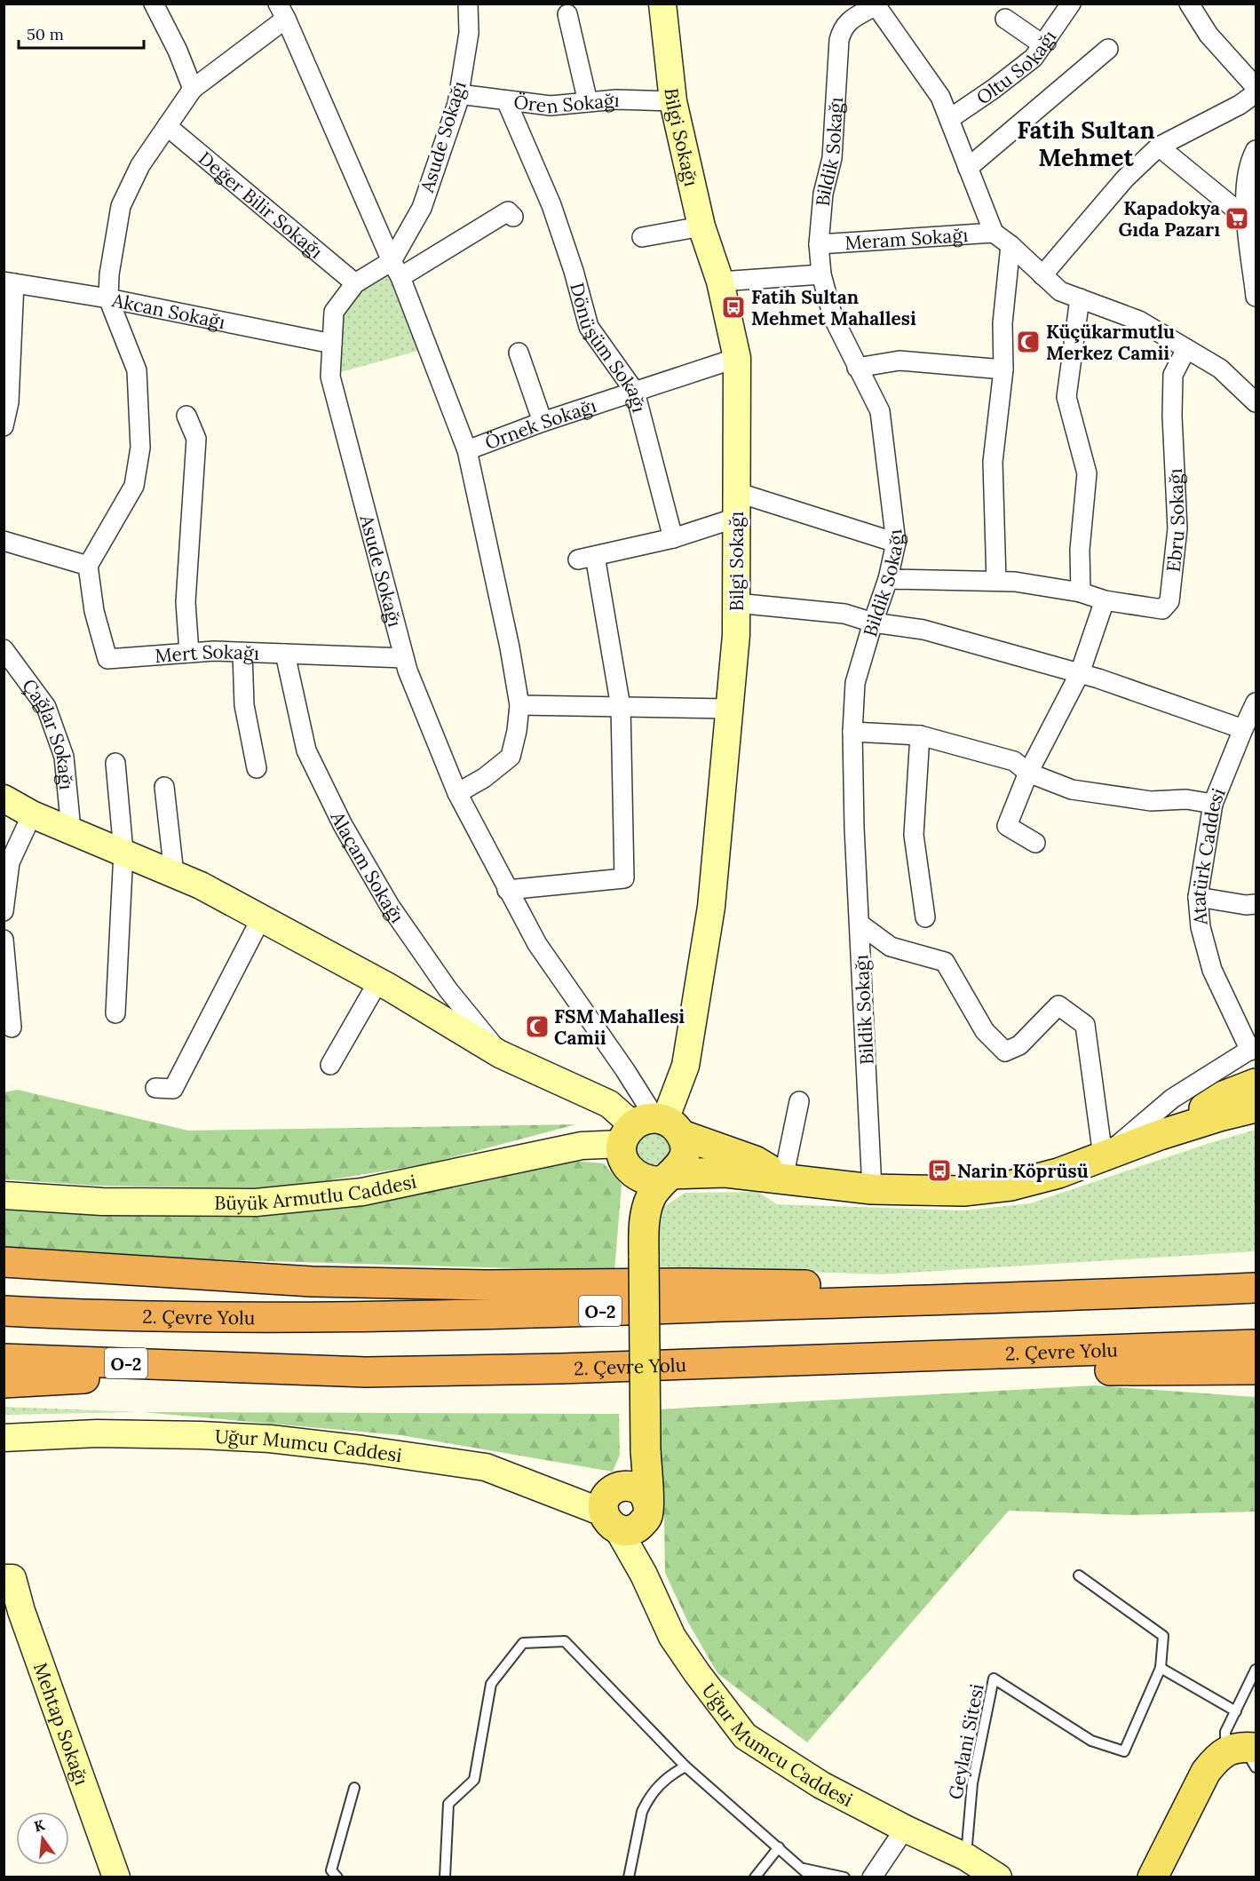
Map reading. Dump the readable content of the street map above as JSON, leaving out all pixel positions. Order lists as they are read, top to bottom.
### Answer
{
  "streets": {
    "highway": ["O-2", "2. Çevre Yolu"],
    "street": [
      "Oltu Sokağı",
      "Ören Sokağı",
      "Asude Sokağı",
      "Bilgi Sokağı",
      "Bildik Sokağı",
      "Değer Bilir Sokağı",
      "Meram Sokağı",
      "Akcan Sokağı",
      "Dönüşüm Sokağı",
      "Örnek Sokağı",
      "Ebru Sokağı",
      "Mert Sokağı",
      "Çağlar Sokağı",
      "Atatürk Caddesi",
      "Alaçam Sokağı",
      "Büyük Armutlu Caddesi",
      "Uğur Mumcu Caddesi",
      "Mehtap Sokağı"
    ],
    "lane": ["Geylani Sitesi"]
  },
  "crossings": [
    ["Ören Sokağı", "Asude Sokağı"],
    ["Ören Sokağı", "Bilgi Sokağı"],
    ["Ören Sokağı", "Dönüşüm Sokağı"],
    ["Asude Sokağı", "Bilgi Sokağı"],
    ["Asude Sokağı", "Değer Bilir Sokağı"],
    ["Asude Sokağı", "Akcan Sokağı"],
    ["Asude Sokağı", "Mert Sokağı"],
    ["Asude Sokağı", "Büyük Armutlu Caddesi"],
    ["Bilgi Sokağı", "Örnek Sokağı"],
    ["Bilgi Sokağı", "Büyük Armutlu Caddesi"],
    ["Bildik Sokağı", "Meram Sokağı"],
    ["Bildik Sokağı", "Ebru Sokağı"],
    ["Dönüşüm Sokağı", "Örnek Sokağı"],
    ["Mert Sokağı", "Alaçam Sokağı"],
    ["Uğur Mumcu Caddesi", "Geylani Sitesi"]
  ],
  "districts": ["Fatih Sultan Mehmet"],
  "places": {
    "supermarket": ["Kapadokya Gıda Pazarı"],
    "bus stop": ["Fatih Sultan Mehmet Mahallesi", "Narin Köprüsü"],
    "mosque": ["Küçükarmutlu Merkez Camii", "FSM Mahallesi Camii"]
  },
  "scale_bar": "50 m",
  "north": "top"
}
